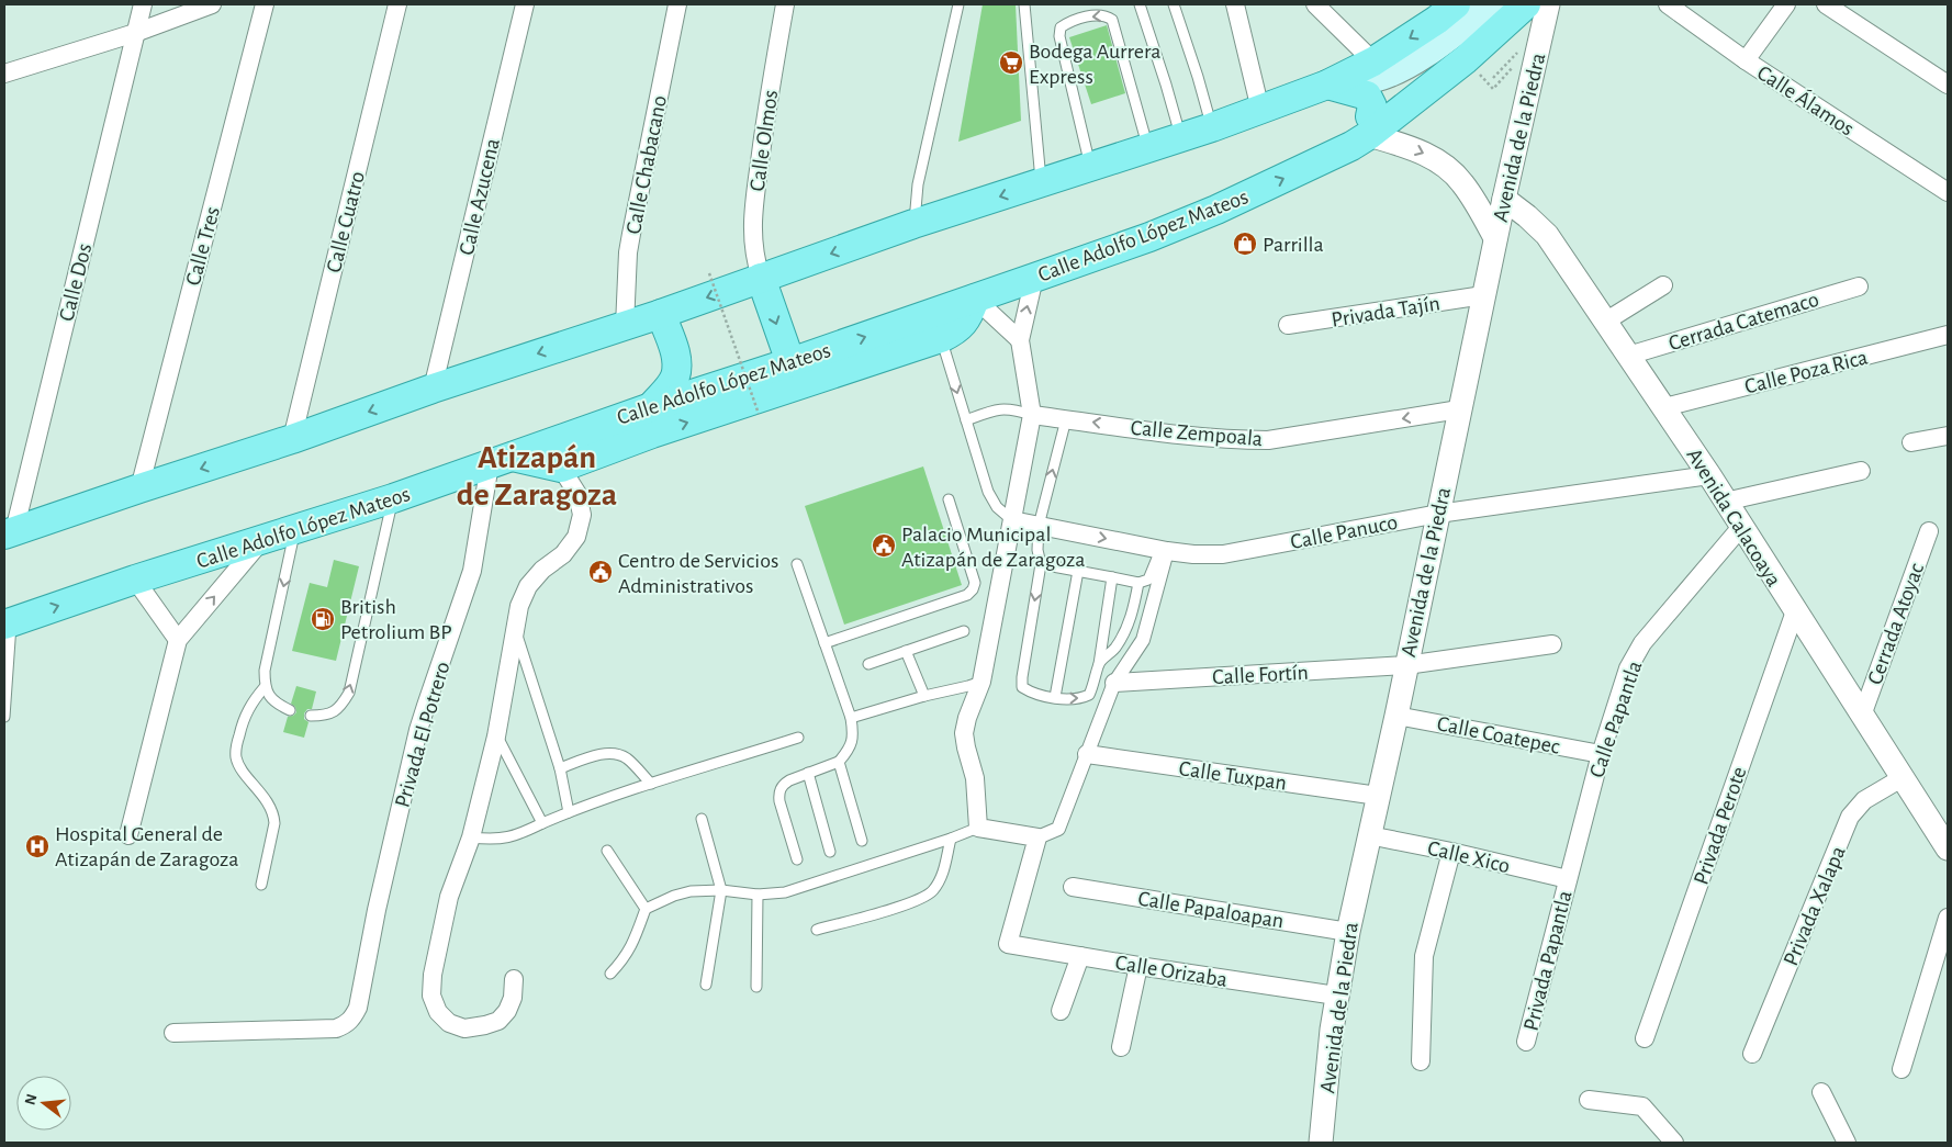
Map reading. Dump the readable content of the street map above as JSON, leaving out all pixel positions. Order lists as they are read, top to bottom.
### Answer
{
  "streets": {
    "main road": ["Calle Adolfo López Mateos"],
    "street": [
      "Calle Álamos",
      "Avenida de la Piedra",
      "Calle Olmos",
      "Calle Chabacano",
      "Calle Azucena",
      "Calle Cuatro",
      "Calle Tres",
      "Calle Dos",
      "Privada Tajín",
      "Cerrada Catemaco",
      "Calle Poza Rica",
      "Calle Zempoala",
      "Avenida Calacoaya",
      "Calle Panuco",
      "Cerrada Atoyac",
      "Calle Fortín",
      "Calle Papantla",
      "Privada El Potrero",
      "Calle Coatepec",
      "Calle Tuxpan",
      "Privada Perote",
      "Calle Xico",
      "Privada Xalapa",
      "Calle Papaloapan",
      "Privada Papantla",
      "Calle Orizaba"
    ]
  },
  "crossings": [
    ["Avenida de la Piedra", "Privada Tajín"],
    ["Avenida de la Piedra", "Calle Zempoala"],
    ["Avenida de la Piedra", "Avenida Calacoaya"],
    ["Avenida de la Piedra", "Calle Panuco"],
    ["Avenida de la Piedra", "Calle Fortín"],
    ["Avenida de la Piedra", "Calle Coatepec"],
    ["Avenida de la Piedra", "Calle Tuxpan"],
    ["Avenida de la Piedra", "Calle Xico"],
    ["Avenida de la Piedra", "Calle Papaloapan"],
    ["Avenida de la Piedra", "Calle Orizaba"],
    ["Calle Adolfo López Mateos", "Privada El Potrero"],
    ["Cerrada Catemaco", "Avenida Calacoaya"],
    ["Calle Poza Rica", "Avenida Calacoaya"],
    ["Avenida Calacoaya", "Calle Panuco"],
    ["Avenida Calacoaya", "Cerrada Atoyac"],
    ["Avenida Calacoaya", "Calle Papantla"],
    ["Avenida Calacoaya", "Privada Perote"],
    ["Avenida Calacoaya", "Privada Xalapa"],
    ["Calle Papantla", "Calle Coatepec"],
    ["Calle Papantla", "Calle Xico"],
    ["Calle Papantla", "Privada Papantla"],
    ["Calle Xico", "Privada Papantla"]
  ],
  "one_way": ["Calle Zempoala"],
  "districts": ["Atizapán de Zaragoza"],
  "places": {
    "supermarket": ["Bodega Aurrera Express"],
    "shop": ["Parrilla"],
    "public building": ["Palacio Municipal Atizapán de Zaragoza", "Centro de Servicios Administrativos"],
    "fuel station": ["British Petrolium BP"],
    "hospital": ["Hospital General de Atizapán de Zaragoza"]
  },
  "north": "left"
}
